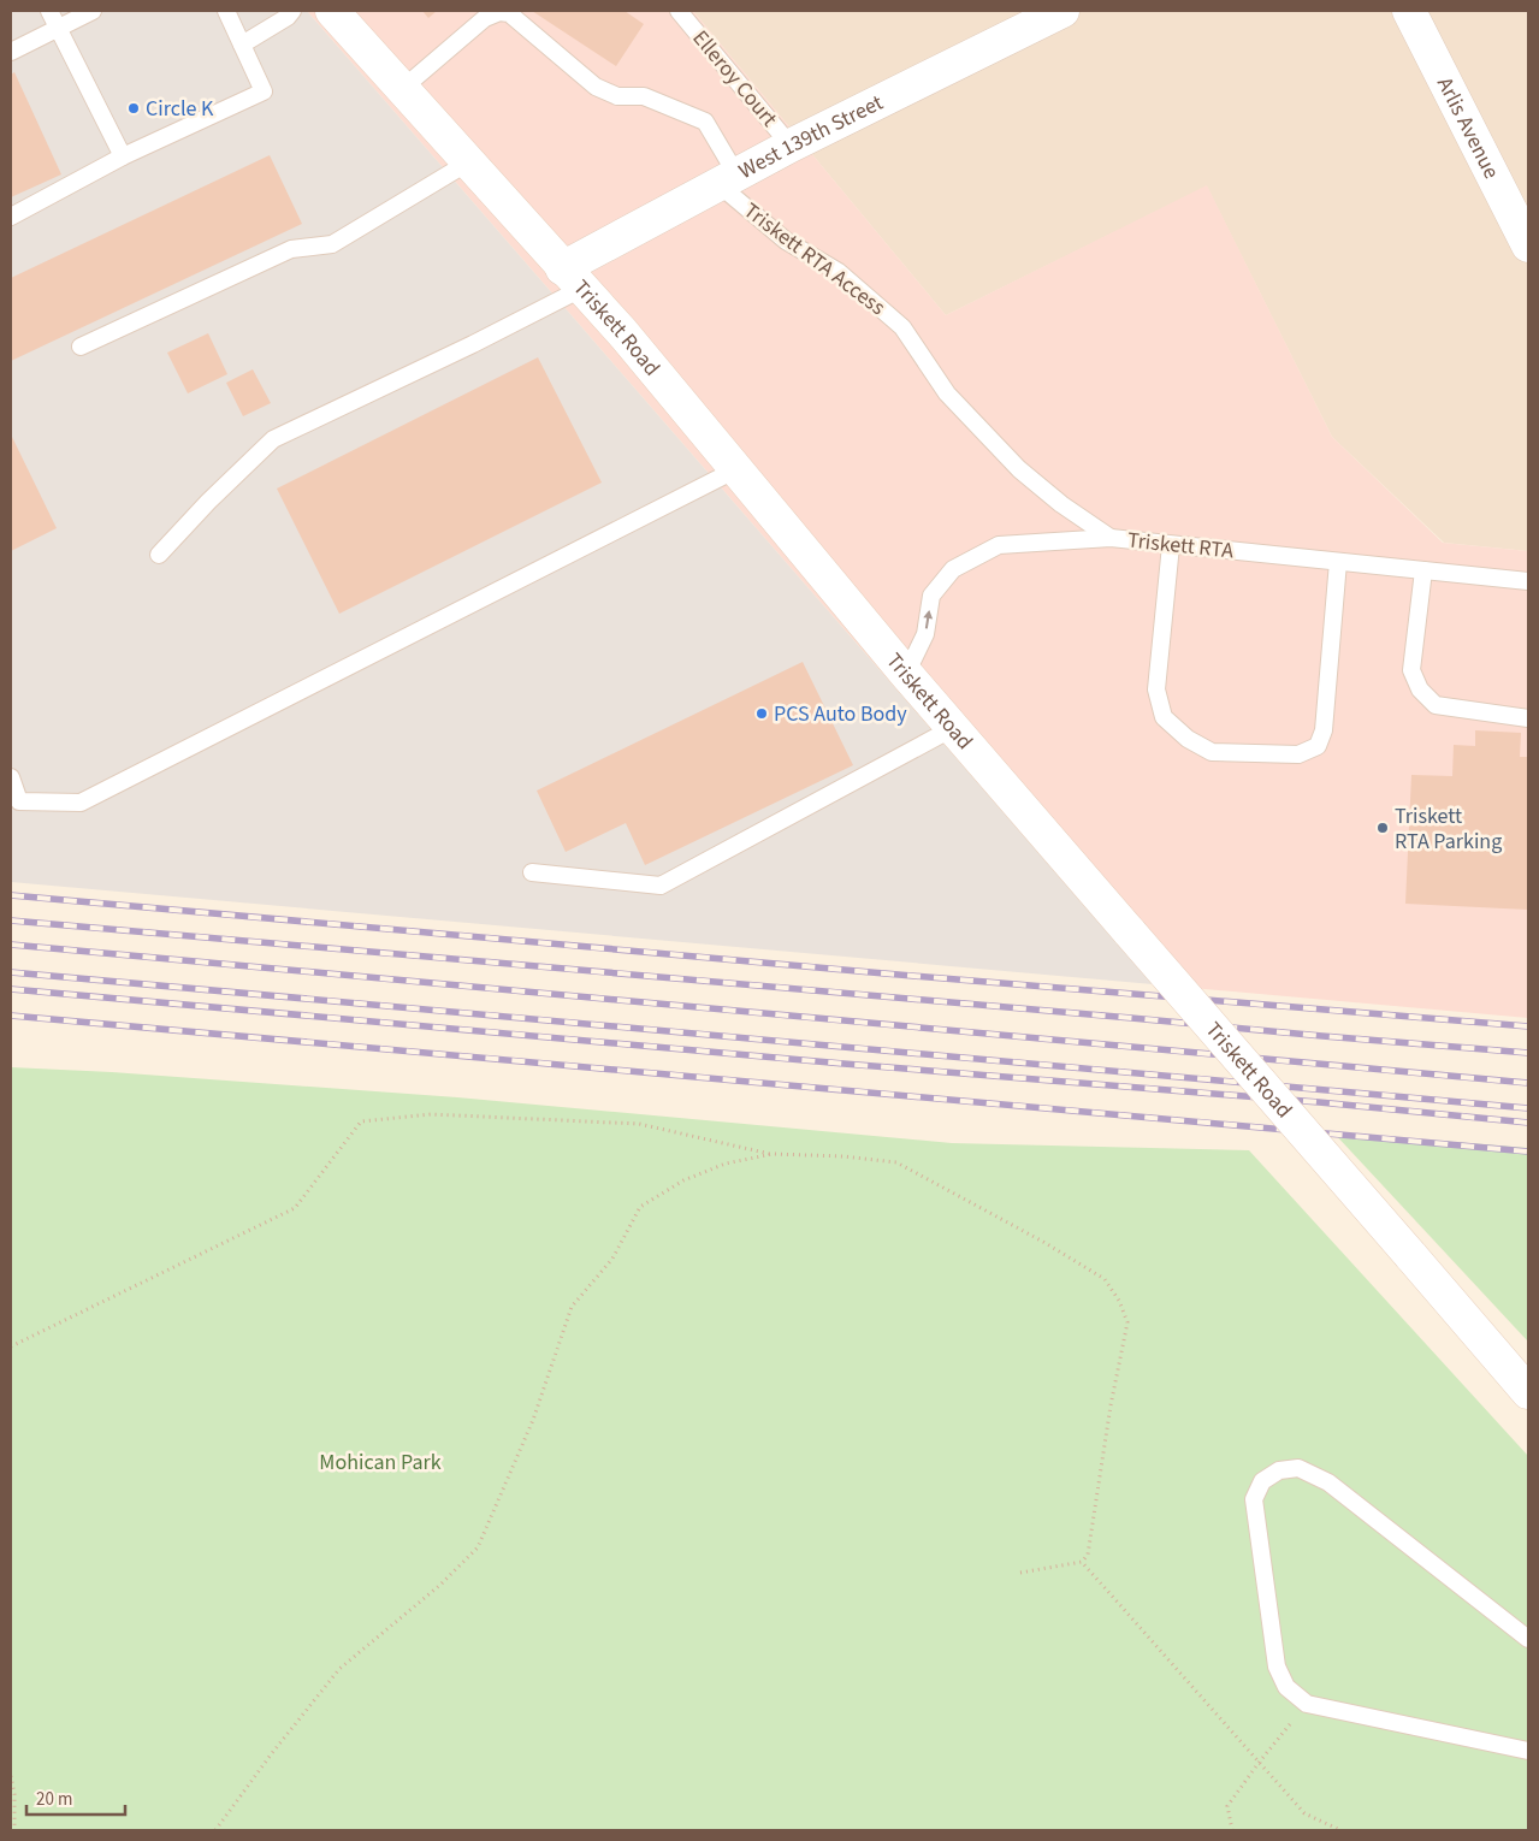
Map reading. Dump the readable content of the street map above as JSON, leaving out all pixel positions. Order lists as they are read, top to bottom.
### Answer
{
  "streets": {
    "main road": ["Arlis Avenue", "West 139th Street", "Triskett Road"],
    "lane": ["Elleroy Court", "Triskett RTA Access", "Triskett RTA"]
  },
  "crossings": [
    ["Elleroy Court", "West 139th Street"],
    ["West 139th Street", "Triskett RTA Access"],
    ["West 139th Street", "Triskett Road"],
    ["Triskett RTA Access", "Triskett Road"],
    ["Triskett RTA Access", "Triskett RTA"],
    ["Triskett Road", "Triskett RTA"]
  ],
  "parks": ["Mohican Park"],
  "places": ["Circle K", "PCS Auto Body", "Triskett RTA Parking"],
  "scale_bar": "20 m"
}
